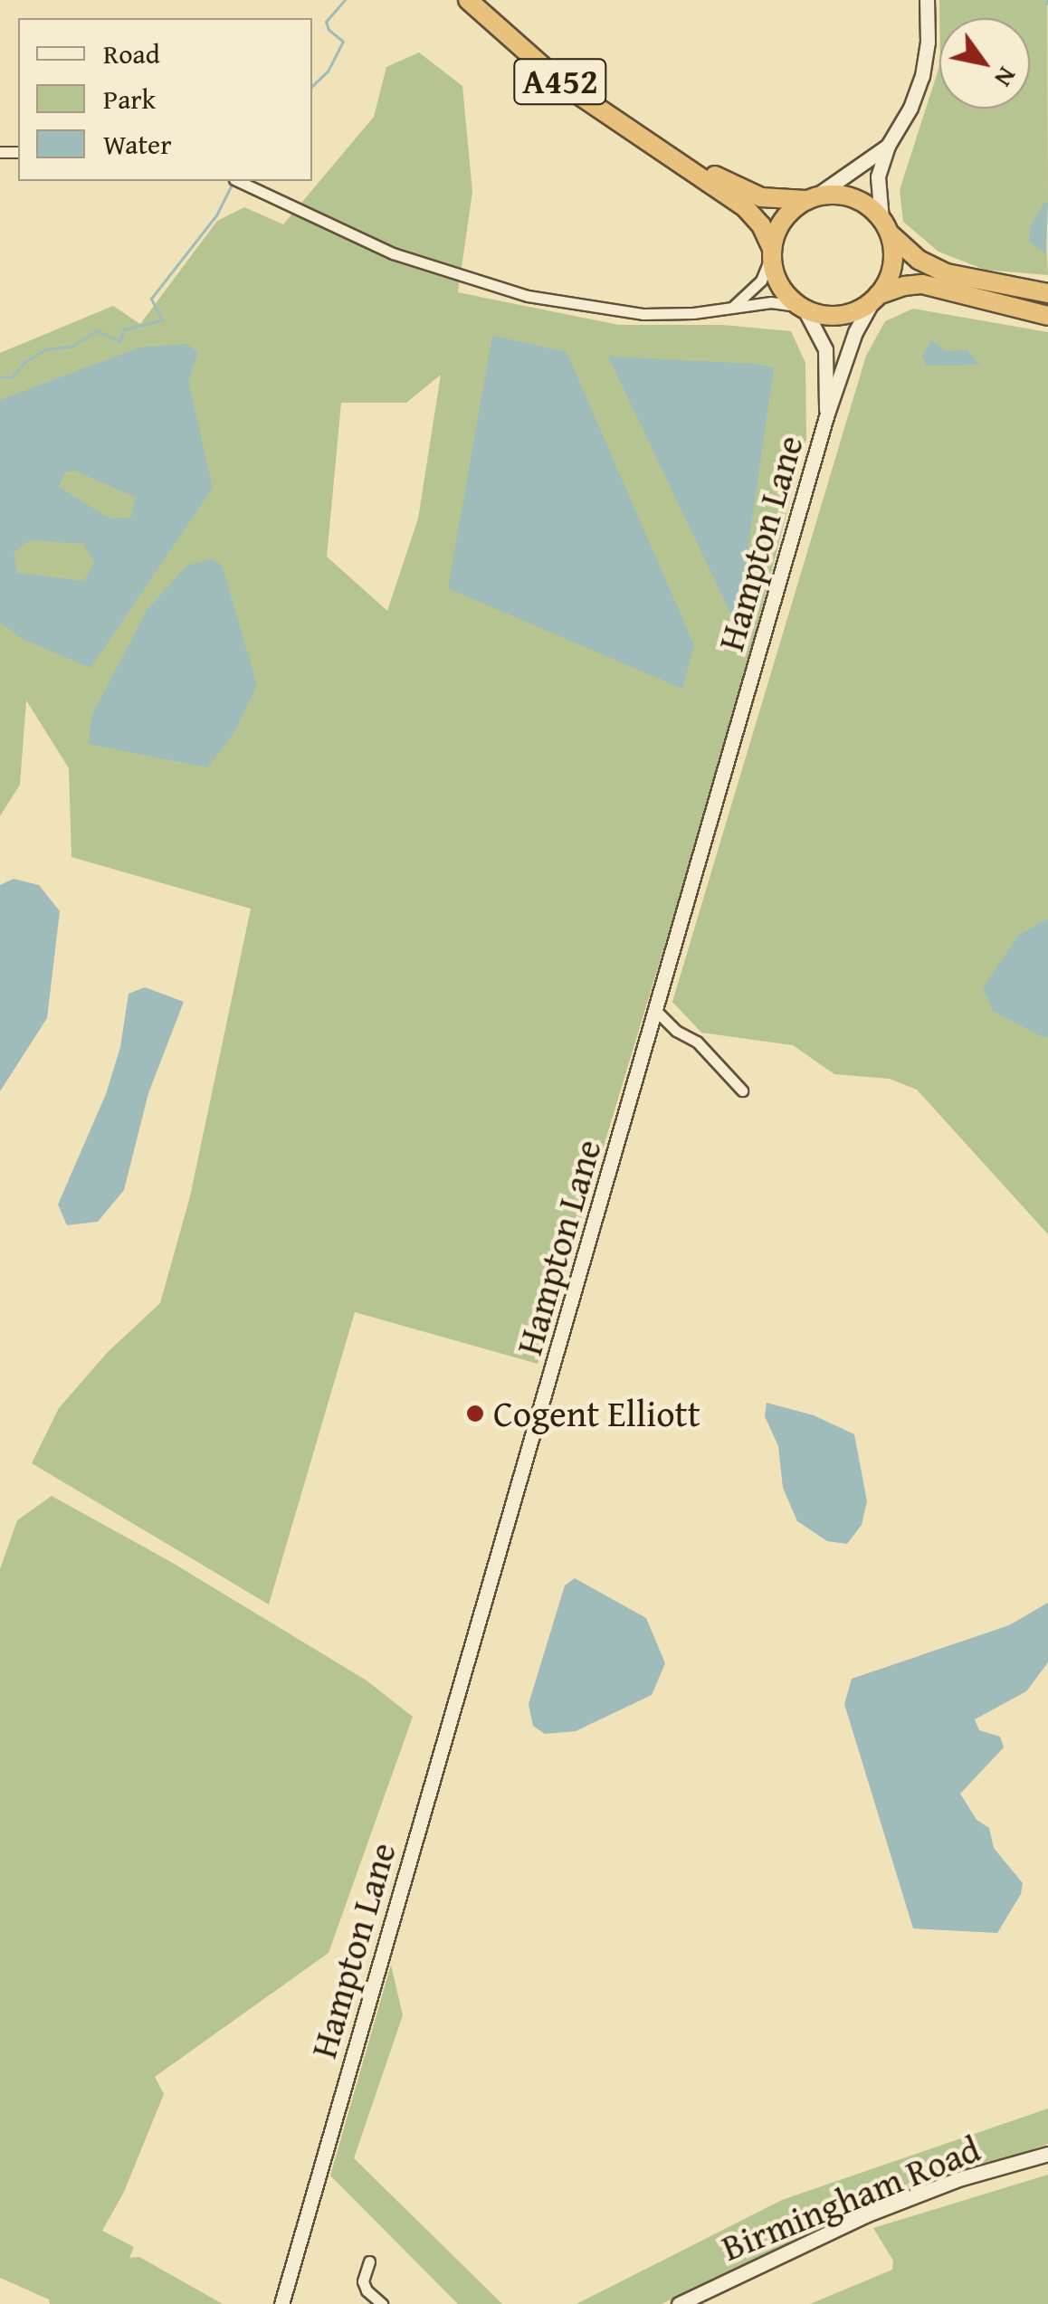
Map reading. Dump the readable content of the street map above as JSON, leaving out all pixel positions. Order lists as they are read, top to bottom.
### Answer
{
  "streets": {
    "highway": ["A452"],
    "main road": ["Hampton Lane", "Birmingham Road"]
  },
  "crossings": [
    ["A452", "Hampton Lane"]
  ],
  "places": ["Cogent Elliott"],
  "legend": ["Road", "Park", "Water"],
  "north": "bottom right"
}
